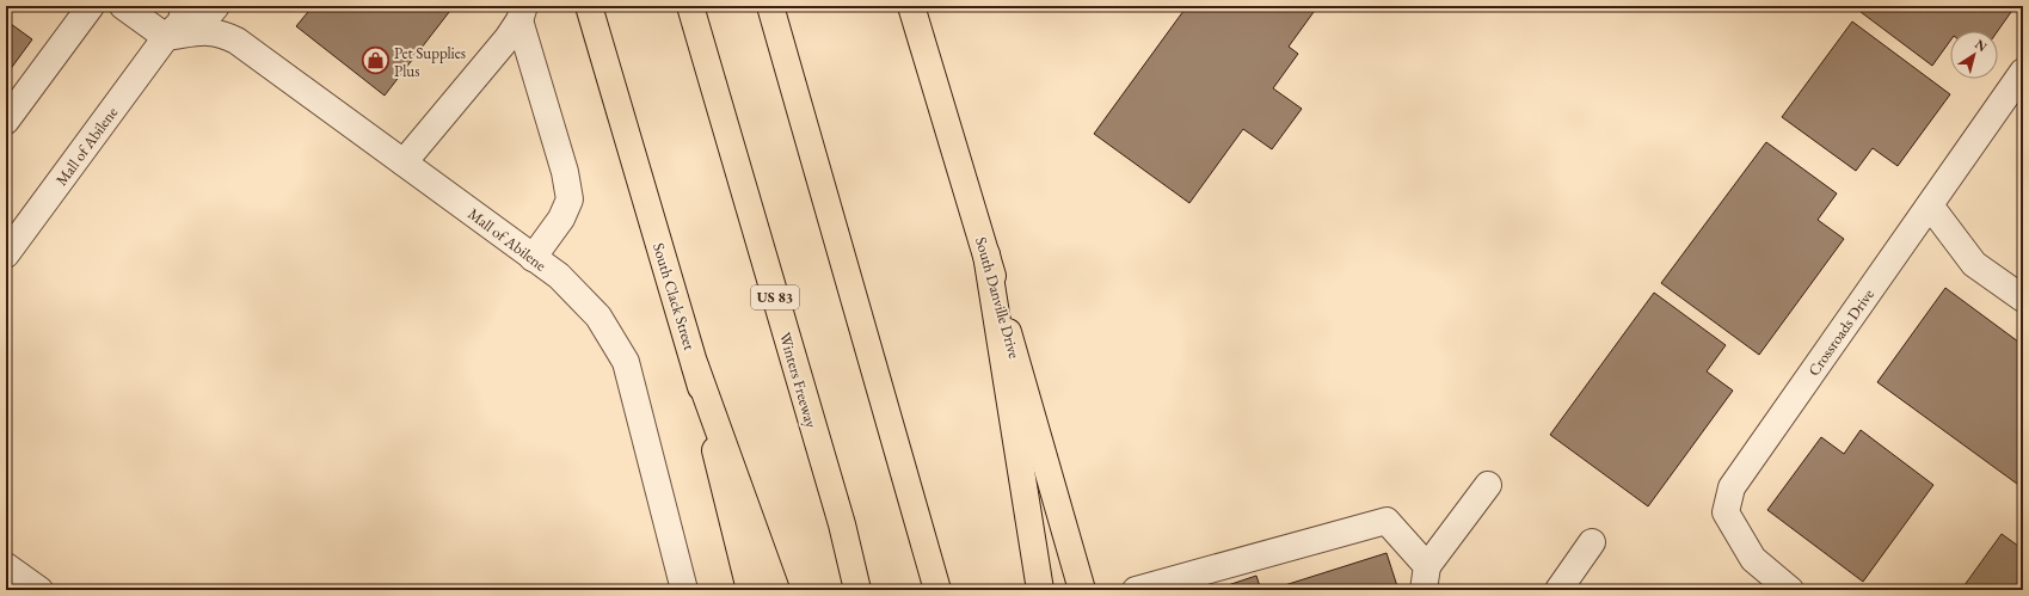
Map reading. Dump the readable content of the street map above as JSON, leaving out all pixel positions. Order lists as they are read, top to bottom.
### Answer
{
  "streets": {
    "main road": [
      "South Clack Street",
      "US 83",
      "South Danville Drive",
      "Winters Freeway"
    ],
    "street": ["Mall of Abilene", "Crossroads Drive"]
  },
  "places": {
    "shop": ["Pet Supplies Plus"]
  },
  "north": "top right"
}
